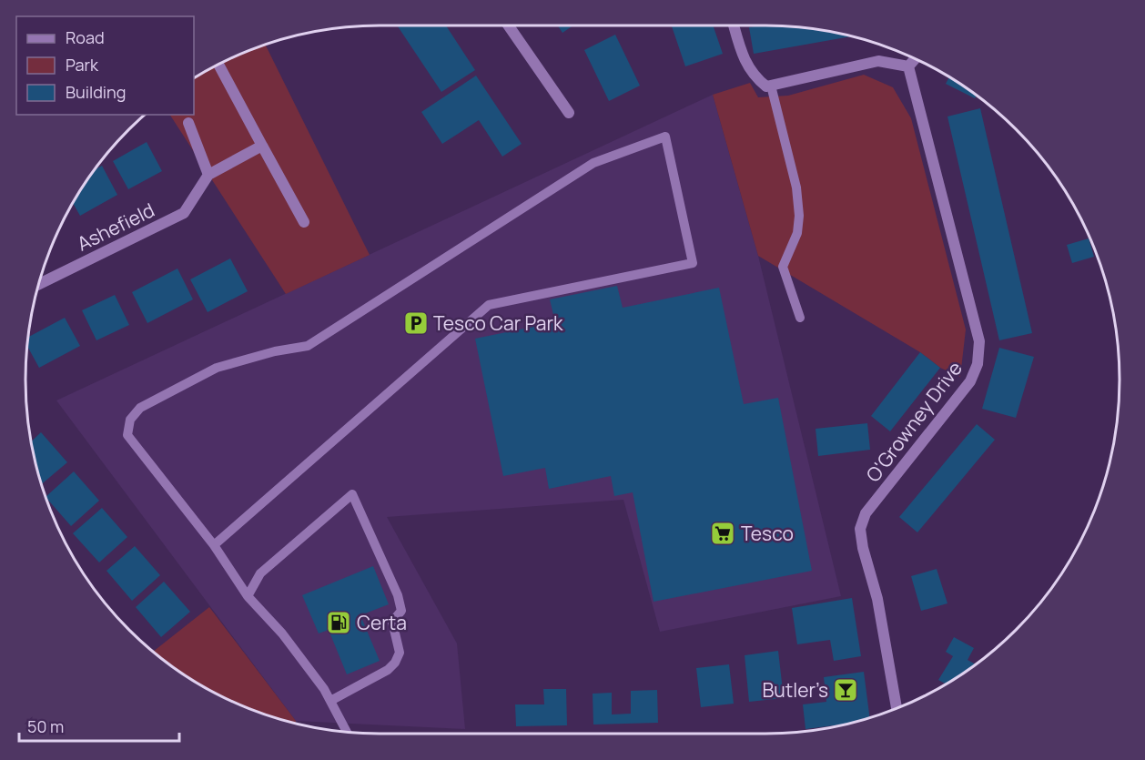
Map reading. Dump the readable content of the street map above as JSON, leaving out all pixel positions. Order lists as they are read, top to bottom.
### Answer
{
  "streets": {
    "street": ["Ashefield", "O'Growney Drive"]
  },
  "places": {
    "parking": ["Tesco Car Park"],
    "supermarket": ["Tesco"],
    "fuel station": ["Certa"],
    "bar": ["Butler’s"]
  },
  "legend": ["Road", "Park", "Building"],
  "scale_bar": "50 m"
}
